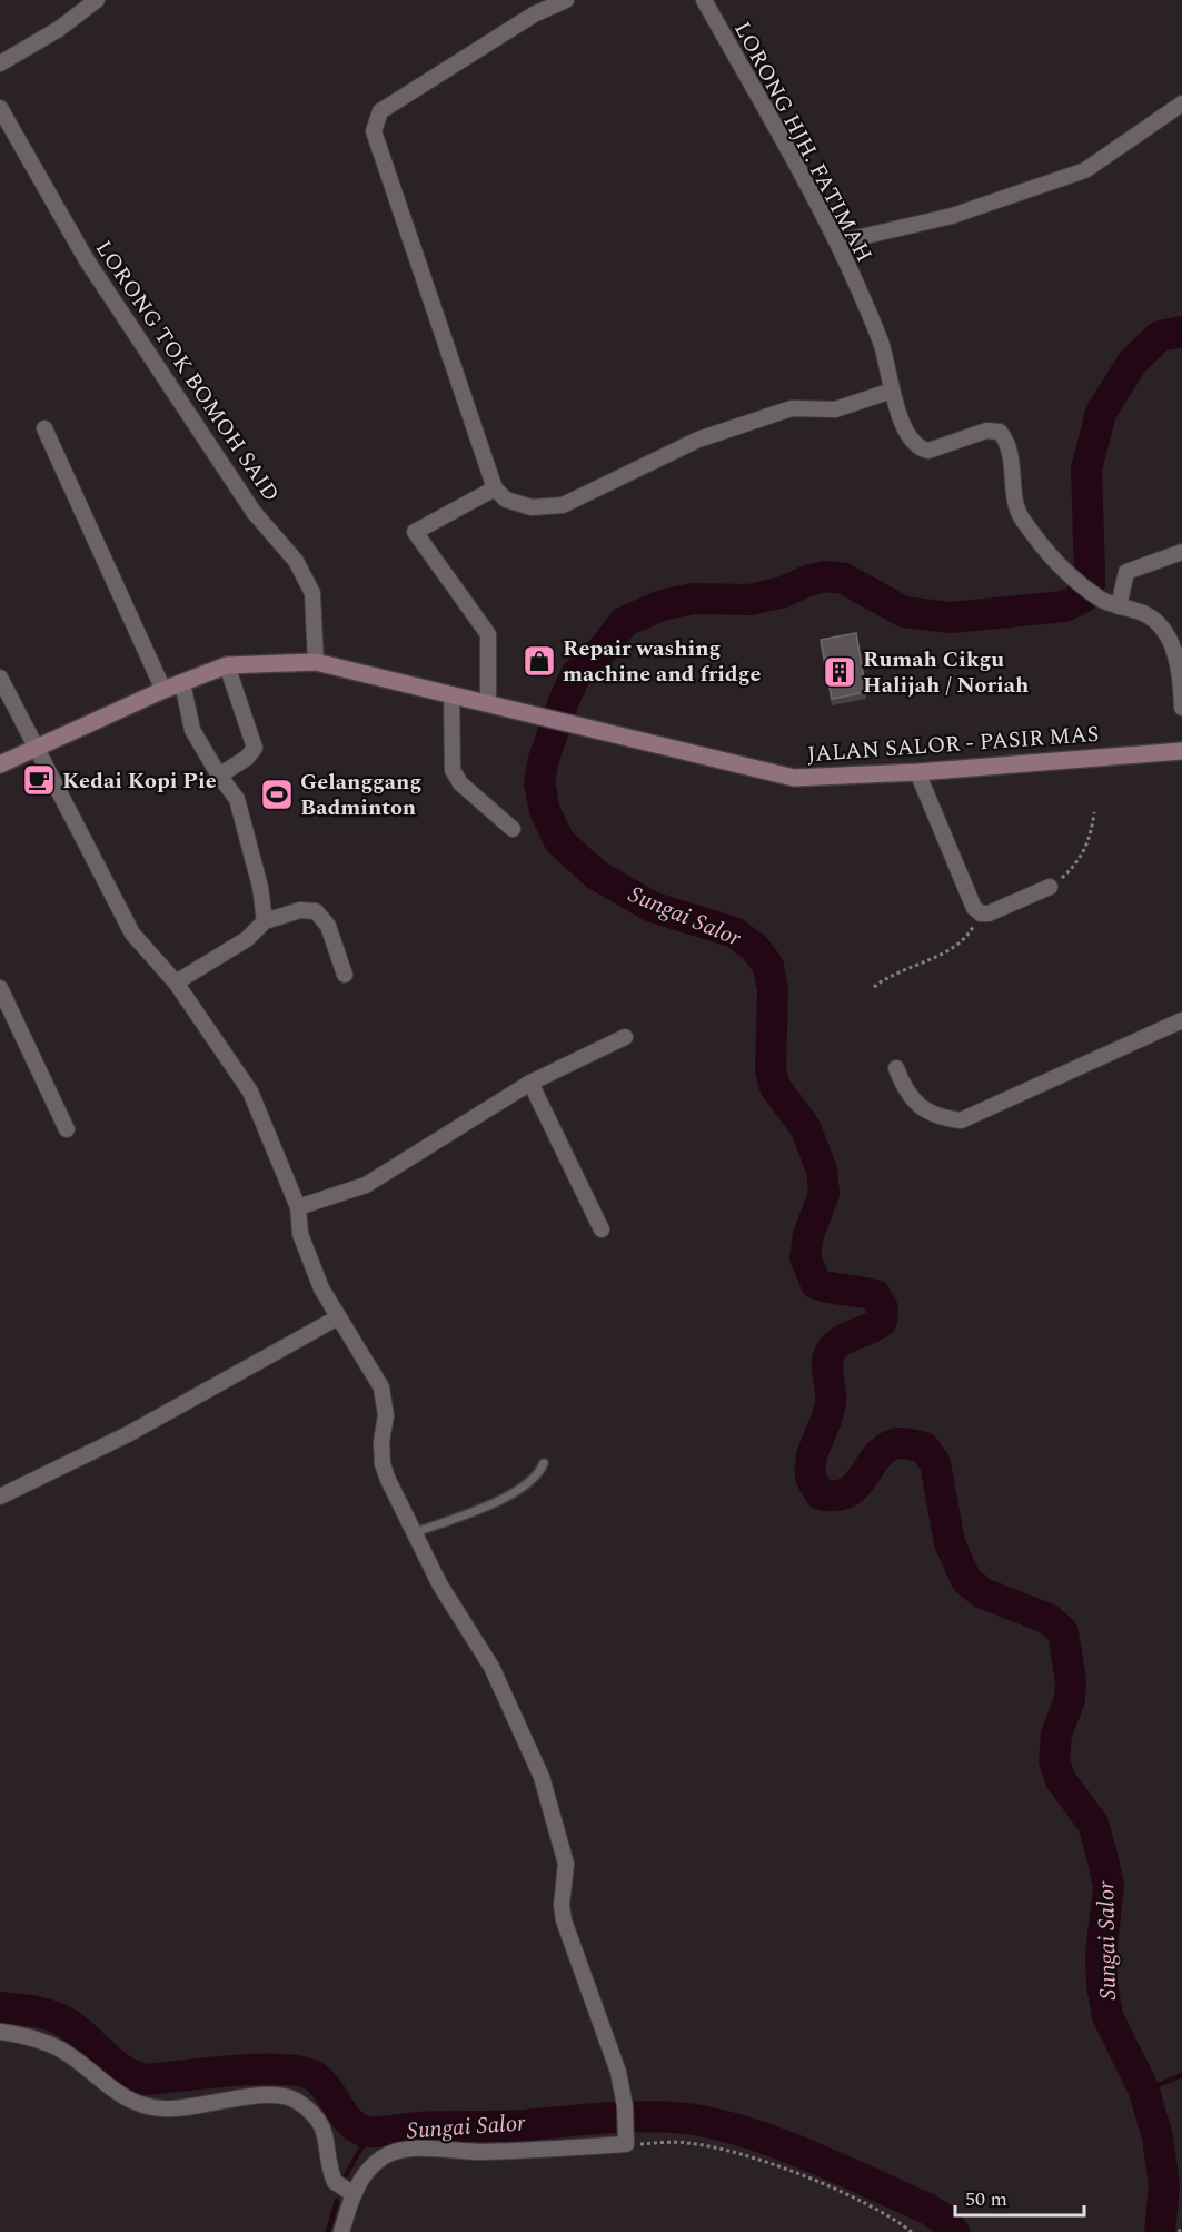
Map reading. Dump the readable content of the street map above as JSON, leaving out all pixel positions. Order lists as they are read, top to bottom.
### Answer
{
  "streets": {
    "main road": ["JALAN SALOR - PASIR MAS"],
    "street": ["LORONG HJH. FATIMAH", "LORONG TOK BOMOH SAID"]
  },
  "crossings": [
    ["LORONG TOK BOMOH SAID", "JALAN SALOR - PASIR MAS"]
  ],
  "water": ["Sungai Salor"],
  "places": {
    "shop": ["Repair washing machine and fridge"],
    "building": ["Rumah Cikgu Halijah / Noriah"],
    "cafe": ["Kedai Kopi Pie"],
    "sports": ["Gelanggang Badminton"]
  },
  "scale_bar": "50 m"
}
